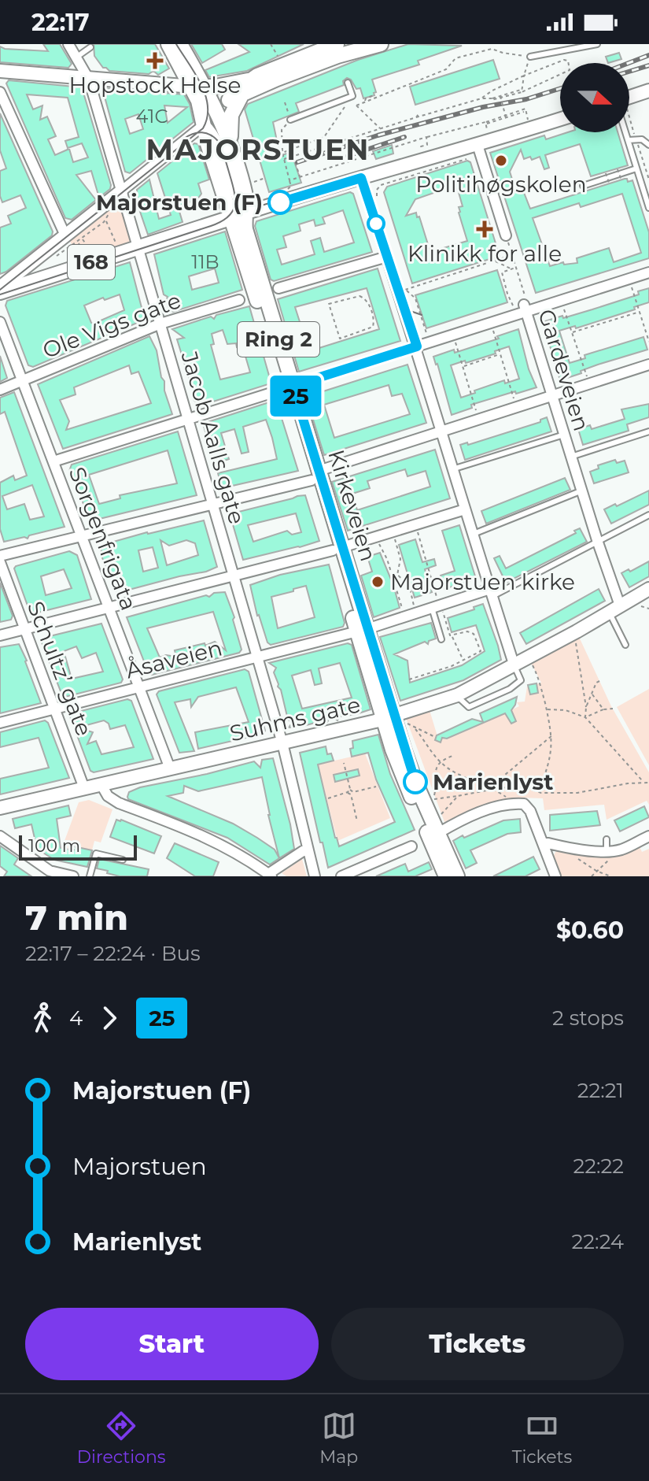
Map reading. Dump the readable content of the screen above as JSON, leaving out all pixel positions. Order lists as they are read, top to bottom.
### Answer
{
  "streets": {
    "main road": ["168", "Ring 2", "Kirkeveien"],
    "street": [
      "Ole Vigs gate",
      "Gardeveien",
      "Jacob Aalls gate",
      "Sorgenfrigata",
      "Åsaveien",
      "Schultz’ gate",
      "Suhms gate"
    ]
  },
  "crossings": [
    ["168", "Jacob Aalls gate"],
    ["168", "Kirkeveien"],
    ["Ole Vigs gate", "Jacob Aalls gate"],
    ["Ole Vigs gate", "Sorgenfrigata"],
    ["Ring 2", "Kirkeveien"],
    ["Gardeveien", "Suhms gate"],
    ["Jacob Aalls gate", "Åsaveien"],
    ["Jacob Aalls gate", "Suhms gate"],
    ["Kirkeveien", "Åsaveien"],
    ["Kirkeveien", "Suhms gate"],
    ["Sorgenfrigata", "Åsaveien"],
    ["Sorgenfrigata", "Suhms gate"],
    ["Åsaveien", "Schultz’ gate"],
    ["Schultz’ gate", "Suhms gate"]
  ],
  "districts": ["MAJORSTUEN"],
  "places": {
    "health": ["Hopstock Helse", "Klinikk for alle"],
    "other": [
      "Politihøgskolen",
      "Majorstuen (F)",
      "Majorstuen kirke",
      "Marienlyst"
    ]
  },
  "lines": ["bus line 25"],
  "house_numbers": ["41C", "11B"],
  "scale_bar": "100 m",
  "north": "right",
  "page": {
    "status": "22:17",
    "on_map": "25",
    "scale": "100 m",
    "heading": ["7 min", "22:17 – 22:24 · Bus", "$0.60"],
    "legs": ["4", "25", "2 stops"],
    "list": [
      {
        "name": "Majorstuen (F)",
        "value": "22:21"
      },
      {
        "name": "Majorstuen",
        "value": "22:22"
      },
      {
        "name": "Marienlyst",
        "value": "22:24"
      }
    ],
    "buttons": ["Start", "Tickets"],
    "tabs": ["Directions", "Map", "Tickets"]
  }
}
